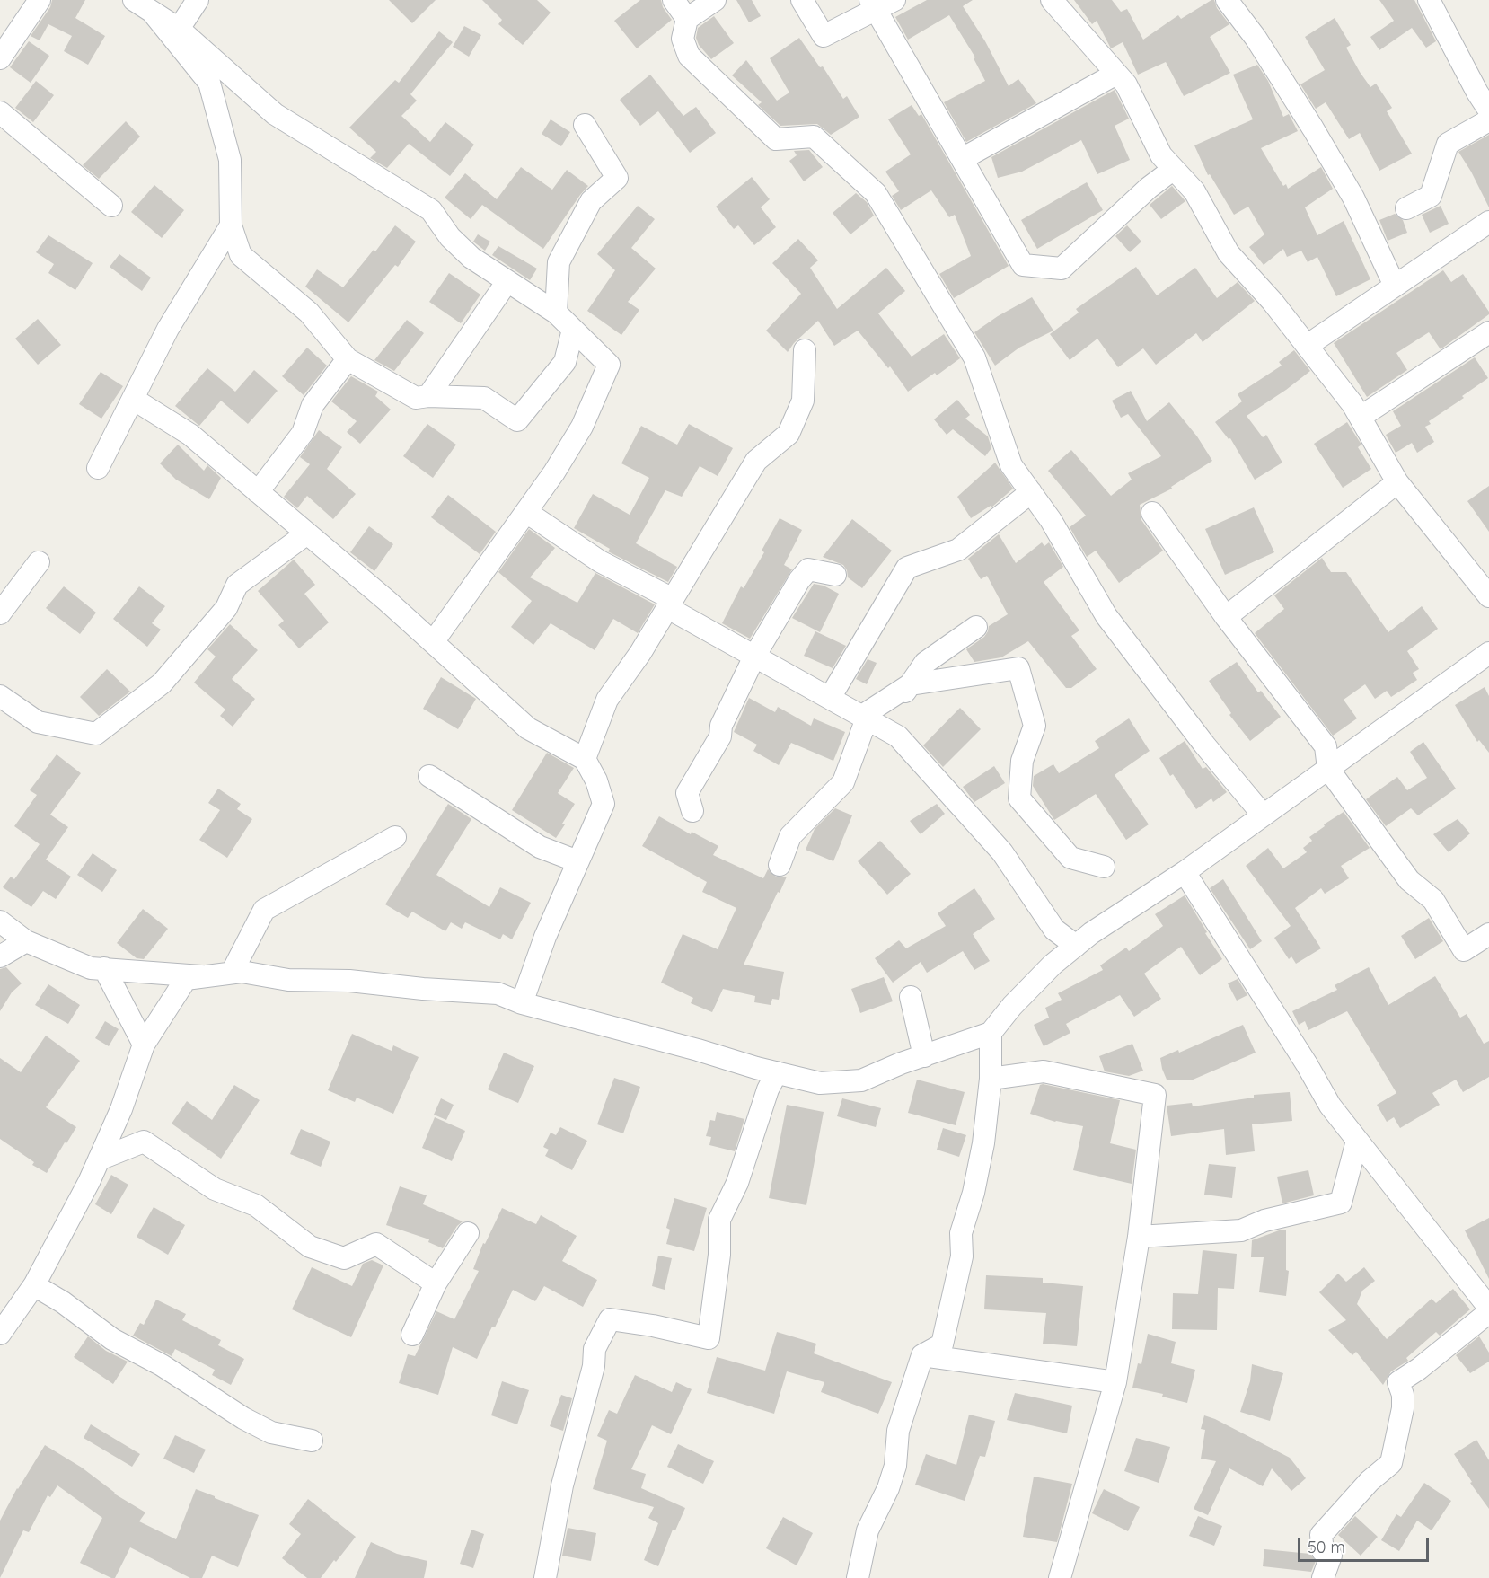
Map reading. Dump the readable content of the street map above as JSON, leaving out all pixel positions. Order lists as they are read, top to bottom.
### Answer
{
  "scale_bar": "50 m"
}
